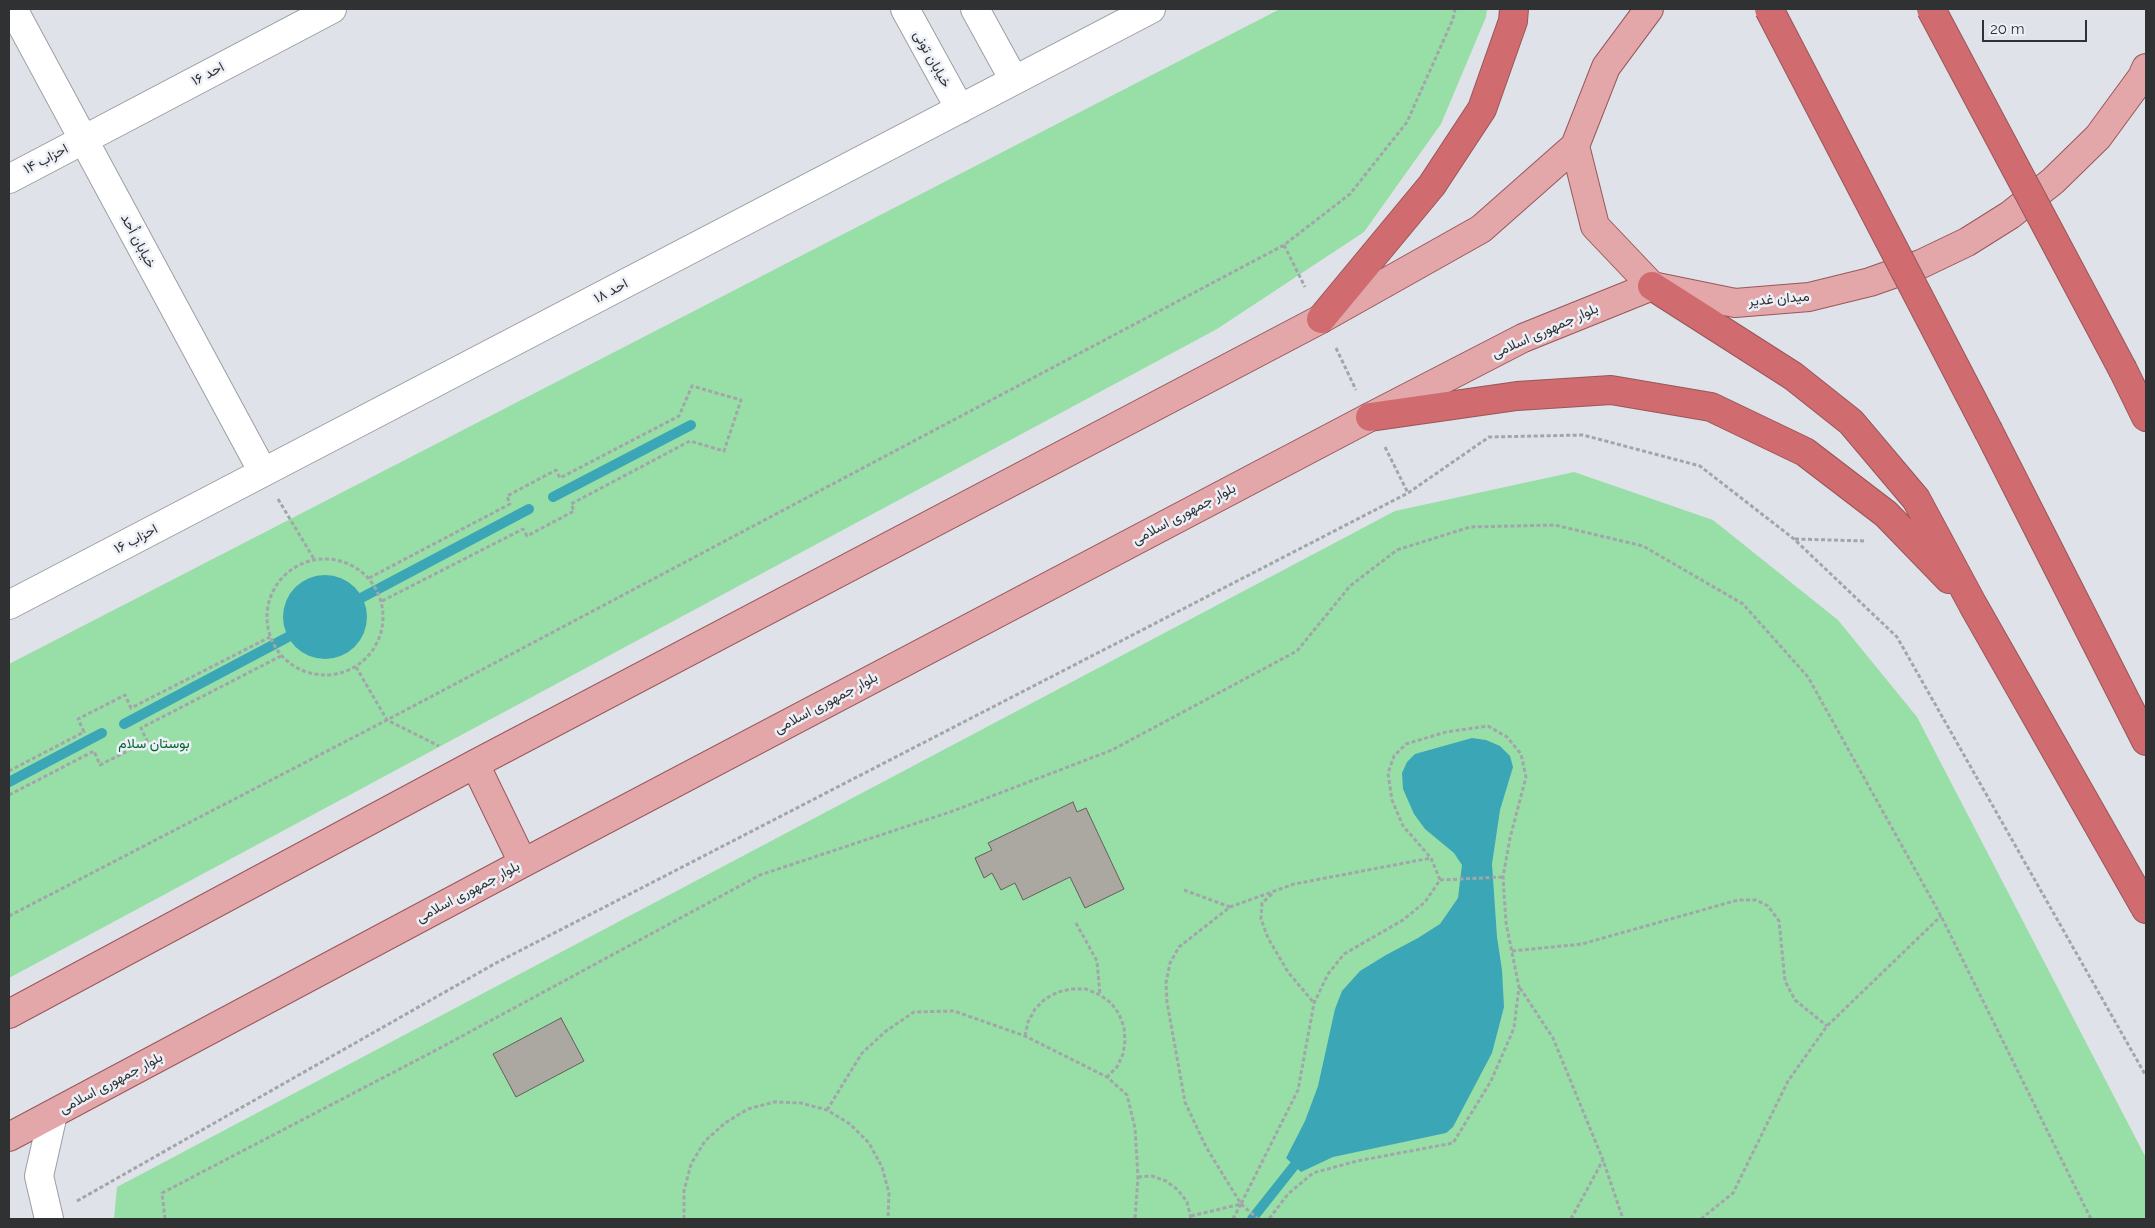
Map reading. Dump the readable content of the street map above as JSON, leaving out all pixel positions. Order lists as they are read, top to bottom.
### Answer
{
  "streets": {
    "main road": ["میدان غدیر", "بلوار جمهوری اسلامی"],
    "street": [
      "خیابان تونی",
      "احد ۱۶",
      "احزاب ۱۴",
      "خیابان اُحد",
      "احد ۱۸",
      "احزاب ۱۶"
    ]
  },
  "crossings": [
    ["خیابان تونی", "احد ۱۸"],
    ["احد ۱۶", "احزاب ۱۴"],
    ["احد ۱۶", "خیابان اُحد"],
    ["احزاب ۱۴", "خیابان اُحد"],
    ["خیابان اُحد", "احد ۱۸"],
    ["خیابان اُحد", "احزاب ۱۶"],
    ["احد ۱۸", "احزاب ۱۶"],
    ["میدان غدیر", "بلوار جمهوری اسلامی"]
  ],
  "parks": ["بوستان سلام"],
  "scale_bar": "20 m"
}
